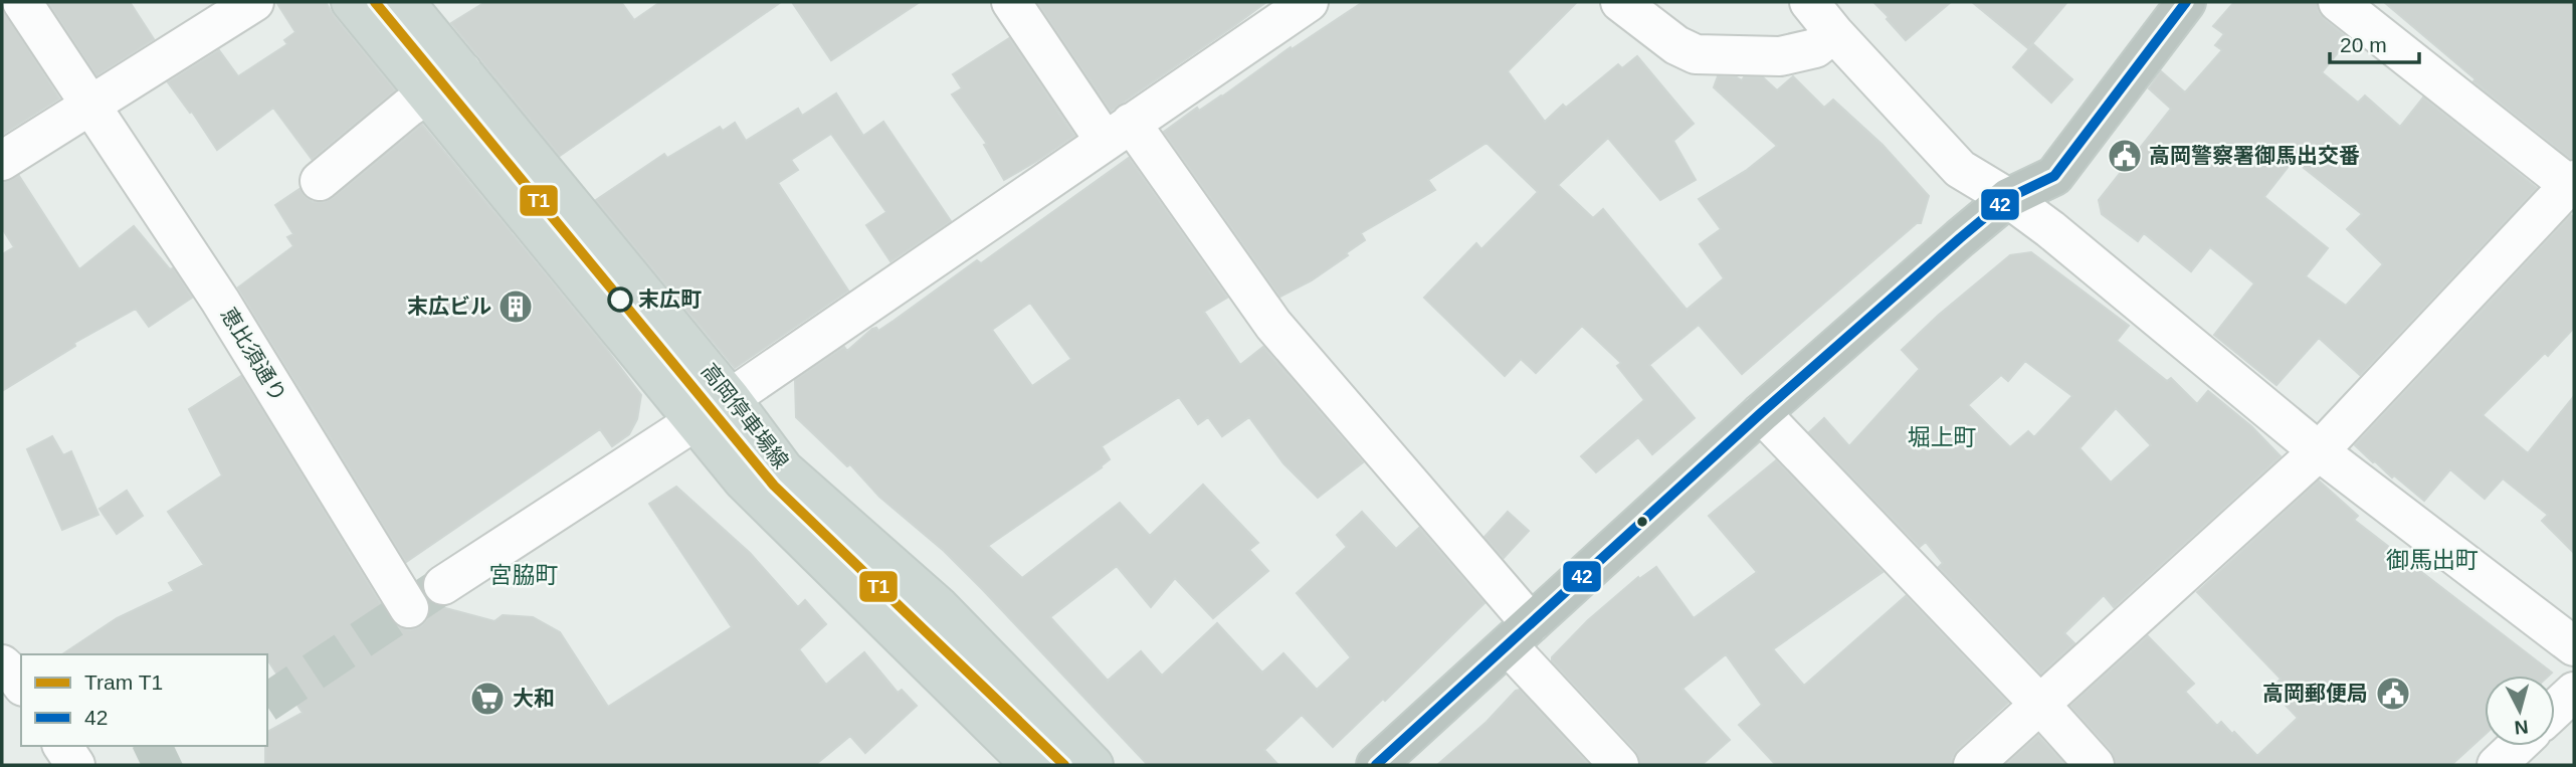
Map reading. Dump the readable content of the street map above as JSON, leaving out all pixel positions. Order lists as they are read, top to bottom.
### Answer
{
  "streets": {
    "main road": ["高岡停車場線"],
    "street": ["恵比須通り"]
  },
  "districts": ["堀上町", "御馬出町", "宮脇町"],
  "places": {
    "public building": ["高岡警察署御馬出交番", "高岡郵便局"],
    "other": ["末広町"],
    "building": ["末広ビル"],
    "supermarket": ["大和"]
  },
  "lines": ["tram line T1", "transit line 42"],
  "legend": ["Tram T1", "42"],
  "scale_bar": "20 m",
  "north": "bottom"
}
